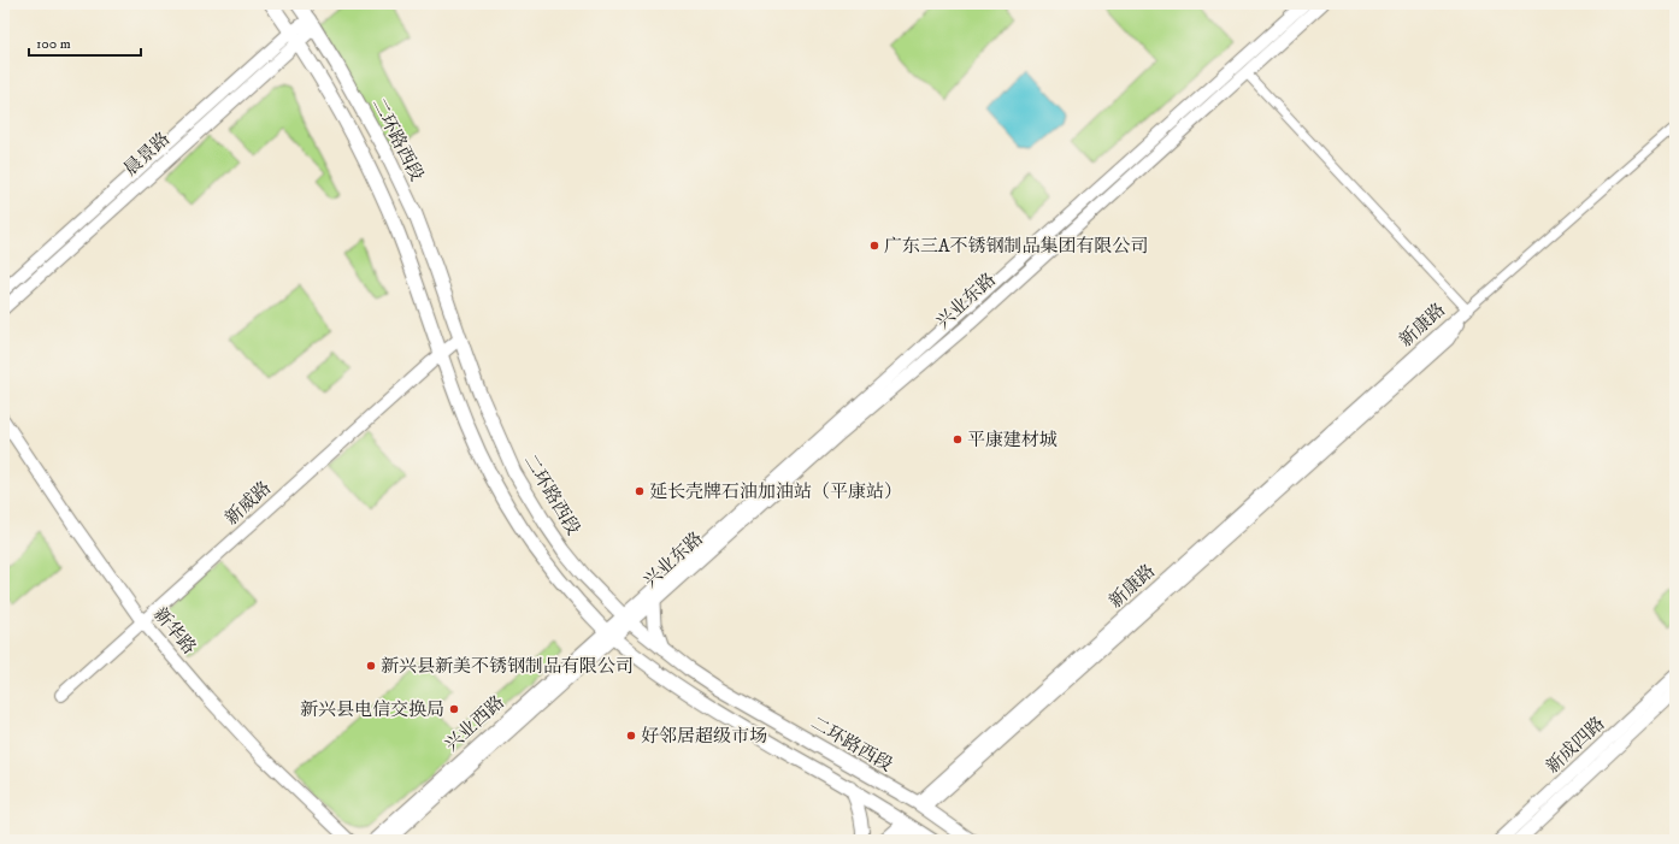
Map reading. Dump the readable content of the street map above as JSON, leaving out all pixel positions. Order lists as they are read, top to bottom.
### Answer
{
  "streets": {
    "main road": ["二环路西段"],
    "street": [
      "晨景路",
      "兴业东路",
      "新康路",
      "新威路",
      "新华路",
      "兴业西路",
      "新成四路"
    ]
  },
  "crossings": [
    ["二环路西段", "晨景路"],
    ["二环路西段", "兴业东路"],
    ["二环路西段", "新康路"],
    ["二环路西段", "新威路"],
    ["二环路西段", "兴业西路"],
    ["兴业东路", "兴业西路"],
    ["新威路", "新华路"]
  ],
  "places": [
    "广东三A不锈钢制品集团有限公司",
    "平康建材城",
    "延长壳牌石油加油站（平康站）",
    "新兴县新美不锈钢制品有限公司",
    "新兴县电信交换局",
    "好邻居超级市场"
  ],
  "scale_bar": "100 m"
}
